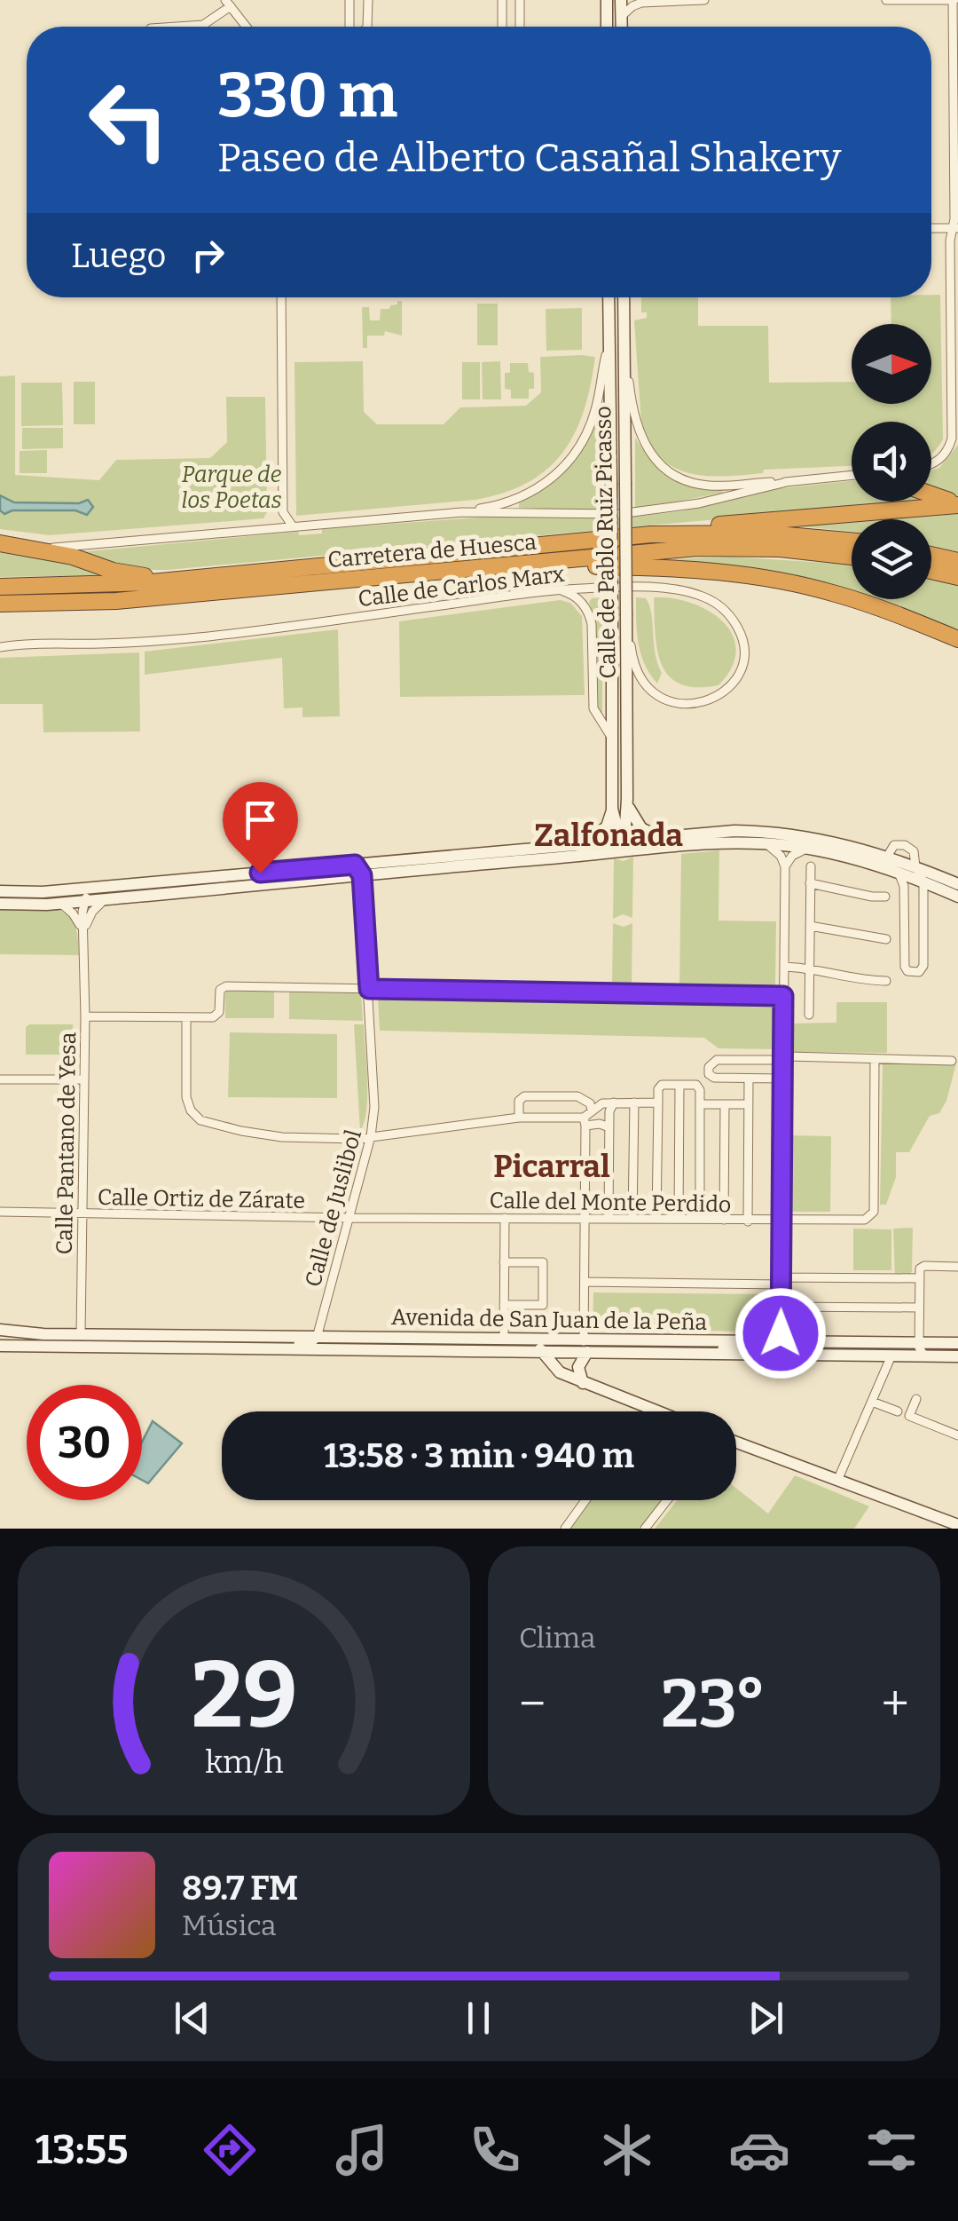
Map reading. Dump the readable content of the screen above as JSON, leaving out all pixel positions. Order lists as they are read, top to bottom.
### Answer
{
  "streets": {
    "highway": ["Carretera de Huesca"],
    "main road": ["Calle de Pablo Ruiz Picasso", "Avenida de San Juan de la Peña"],
    "street": [
      "Calle de Carlos Marx",
      "Calle Pantano de Yesa",
      "Calle Ortiz de Zárate",
      "Calle del Monte Perdido",
      "Calle de Juslibol"
    ]
  },
  "crossings": [
    ["Calle de Pablo Ruiz Picasso", "Calle de Carlos Marx"],
    ["Calle Pantano de Yesa", "Calle Ortiz de Zárate"],
    ["Calle Pantano de Yesa", "Avenida de San Juan de la Peña"],
    ["Calle Ortiz de Zárate", "Calle del Monte Perdido"],
    ["Calle Ortiz de Zárate", "Calle de Juslibol"],
    ["Calle del Monte Perdido", "Calle de Juslibol"],
    ["Calle de Juslibol", "Avenida de San Juan de la Peña"]
  ],
  "districts": ["Zalfonada", "Picarral"],
  "parks": ["Parque de los Poetas"],
  "north": "right",
  "page": {
    "turn": ["330 m", "Paseo de Alberto Casañal Shakery"],
    "then": "Luego",
    "limit": "30",
    "trip": "13:58 · 3 min · 940 m",
    "tile": "Clima",
    "heat": ["−", "23°", "+"],
    "song": ["89.7 FM", "Música"],
    "tabs": "13:55",
    "gauge": ["29", "km/h"]
  }
}
